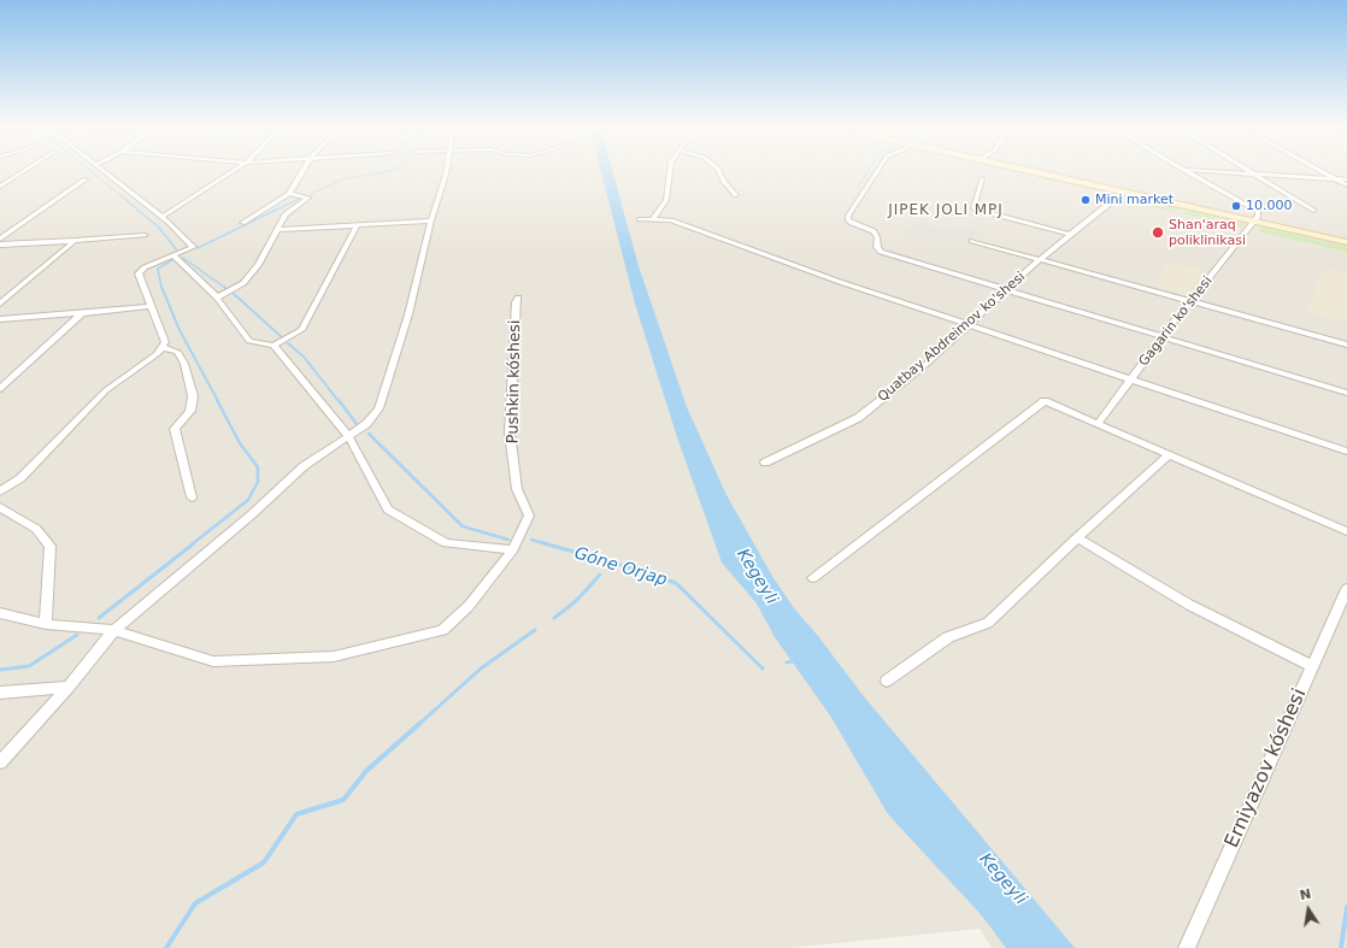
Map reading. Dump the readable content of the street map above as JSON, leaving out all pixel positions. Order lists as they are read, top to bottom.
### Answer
{
  "streets": {
    "street": [
      "Gagarin ko'shesi",
      "Quatbay Abdreimov ko'shesi",
      "Pushkin kóshesi",
      "Erniyazov kóshesi"
    ]
  },
  "districts": ["JIPEK JOLI MPJ"],
  "water": ["Góne Orjap", "Kegeyli"],
  "places": ["Mini market", "10.000", "Shan'araq poliklinikasi"],
  "north": "top"
}
